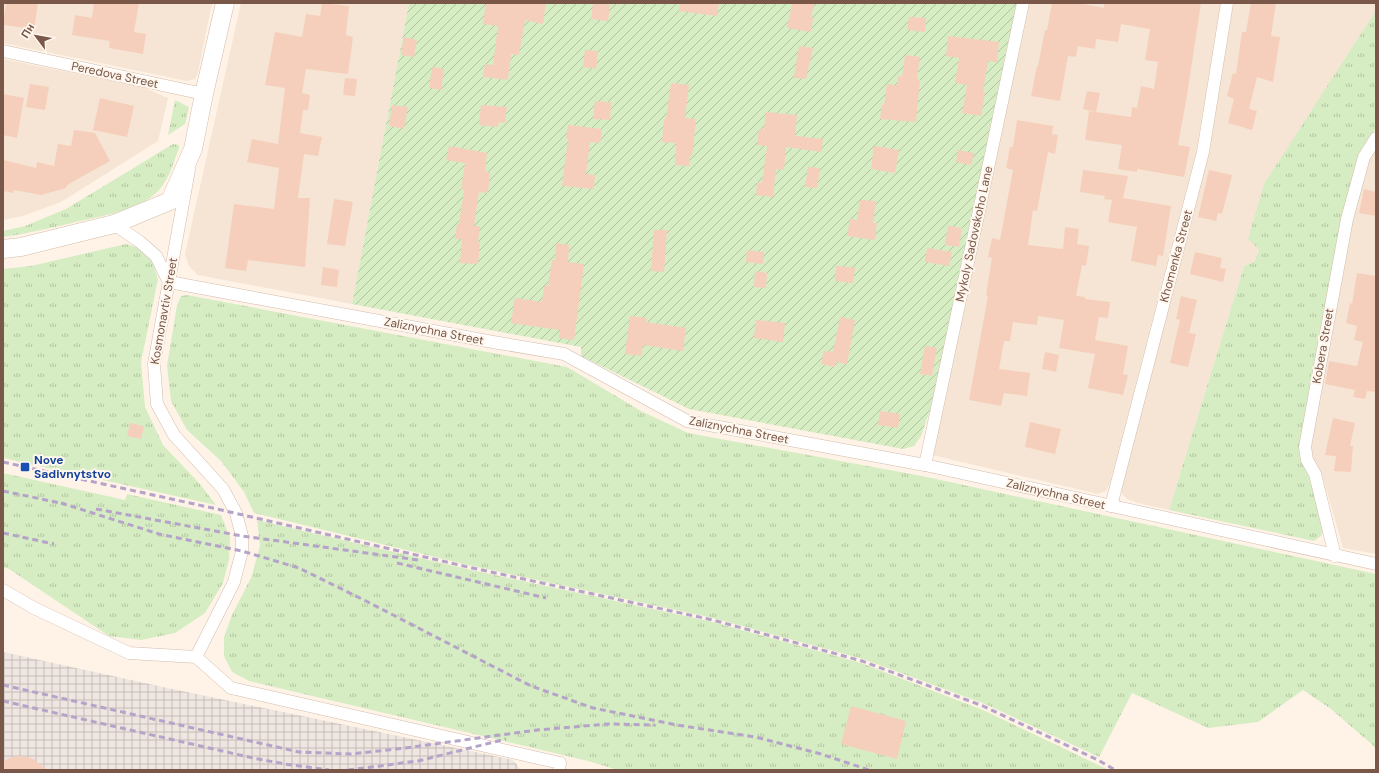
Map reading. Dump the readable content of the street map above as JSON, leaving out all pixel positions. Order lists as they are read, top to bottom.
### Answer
{
  "streets": {
    "street": [
      "Peredova Street",
      "Mykoly Sadovskoho Lane",
      "Khomenka Street",
      "Kosmonavtiv Street",
      "Zaliznychna Street",
      "Kobera Street"
    ]
  },
  "crossings": [
    ["Peredova Street", "Kosmonavtiv Street"],
    ["Mykoly Sadovskoho Lane", "Zaliznychna Street"],
    ["Khomenka Street", "Zaliznychna Street"],
    ["Kosmonavtiv Street", "Zaliznychna Street"],
    ["Zaliznychna Street", "Kobera Street"]
  ],
  "places": {
    "transit": ["Nove Sadivnytstvo"]
  },
  "north": "top left"
}
